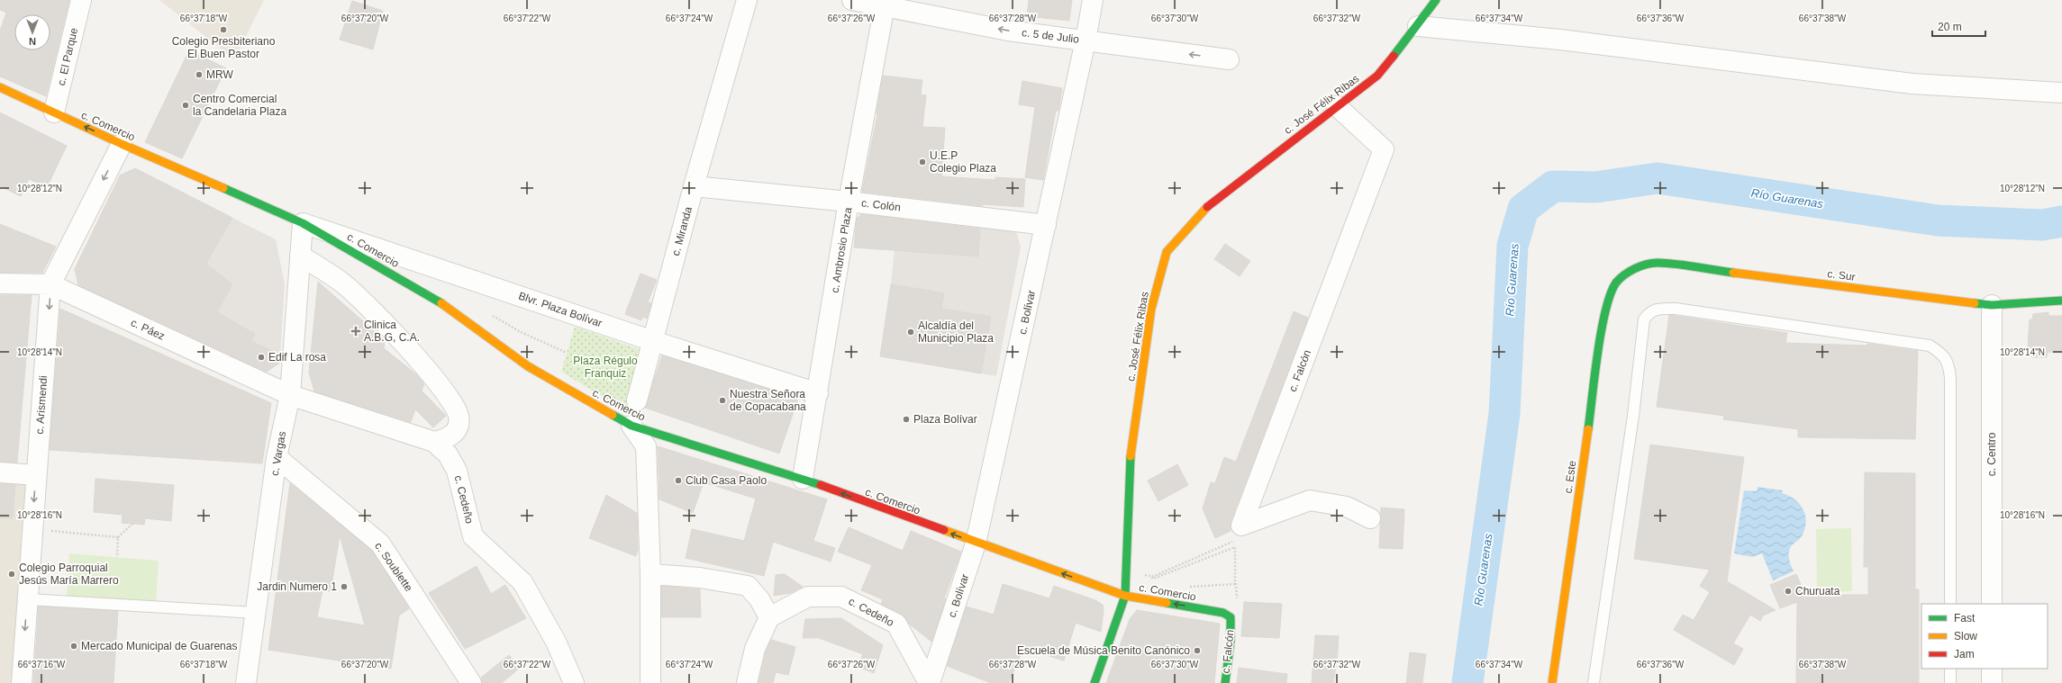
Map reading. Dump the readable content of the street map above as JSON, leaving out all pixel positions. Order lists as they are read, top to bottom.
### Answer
{
  "streets": {
    "street": [
      "c. 5 de Julio",
      "c. El Parque",
      "c. José Félix Ribas",
      "c. Comercio",
      "c. Colón",
      "c. Miranda",
      "c. Ambrosio Plaza",
      "c. Sur",
      "Blvr. Plaza Bolívar",
      "c. Bolívar",
      "c. Páez",
      "c. Falcón",
      "c. Arismendi",
      "c. Vargas",
      "c. Centro",
      "c. Este",
      "c. Cedeño",
      "c. Soublette"
    ]
  },
  "crossings": [
    ["c. 5 de Julio", "c. Ambrosio Plaza"],
    ["c. 5 de Julio", "c. Bolívar"],
    ["c. El Parque", "c. Comercio"],
    ["c. José Félix Ribas", "c. Comercio"],
    ["c. José Félix Ribas", "c. Falcón"],
    ["c. Comercio", "c. Ambrosio Plaza"],
    ["c. Comercio", "Blvr. Plaza Bolívar"],
    ["c. Comercio", "c. Bolívar"],
    ["c. Comercio", "c. Falcón"],
    ["c. Comercio", "c. Arismendi"],
    ["c. Comercio", "c. Vargas"],
    ["c. Colón", "c. Miranda"],
    ["c. Colón", "c. Ambrosio Plaza"],
    ["c. Colón", "c. Bolívar"],
    ["c. Miranda", "Blvr. Plaza Bolívar"],
    ["c. Ambrosio Plaza", "Blvr. Plaza Bolívar"],
    ["c. Sur", "c. Centro"],
    ["c. Sur", "c. Este"],
    ["Blvr. Plaza Bolívar", "c. Vargas"],
    ["c. Bolívar", "c. Cedeño"],
    ["c. Páez", "c. Arismendi"],
    ["c. Páez", "c. Vargas"],
    ["c. Páez", "c. Cedeño"],
    ["c. Vargas", "c. Cedeño"],
    ["c. Vargas", "c. Soublette"]
  ],
  "one_way": ["c. 5 de Julio", "c. Comercio", "c. Arismendi"],
  "water": ["Río Guarenas"],
  "parks": ["Plaza Régulo Franquiz"],
  "places": {
    "other": [
      "Colegio Presbiteriano El Buen Pastor",
      "MRW",
      "Centro Comercial la Candelaria Plaza",
      "U.E.P Colegio Plaza",
      "Alcaldía del Municipio Plaza",
      "Edif La rosa",
      "Nuestra Señora de Copacabana",
      "Plaza Bolívar",
      "Club Casa Paolo",
      "Colegio Parroquial Jesús María Marrero",
      "Jardin Numero 1",
      "Churuata",
      "Mercado Municipal de Guarenas",
      "Escuela de Música Benito Canónico"
    ],
    "health": ["Clinica A.B.G, C.A."]
  },
  "legend": ["Fast", "Slow", "Jam"],
  "scale_bar": "20 m",
  "north": "bottom",
  "coordinates": [
    "66°37'18\"W",
    "66°37'20\"W",
    "66°37'22\"W",
    "66°37'24\"W",
    "66°37'26\"W",
    "66°37'28\"W",
    "66°37'30\"W",
    "66°37'32\"W",
    "66°37'34\"W",
    "66°37'36\"W",
    "66°37'38\"W",
    "10°28'12\"N",
    "10°28'14\"N",
    "10°28'16\"N",
    "66°37'16\"W"
  ]
}
